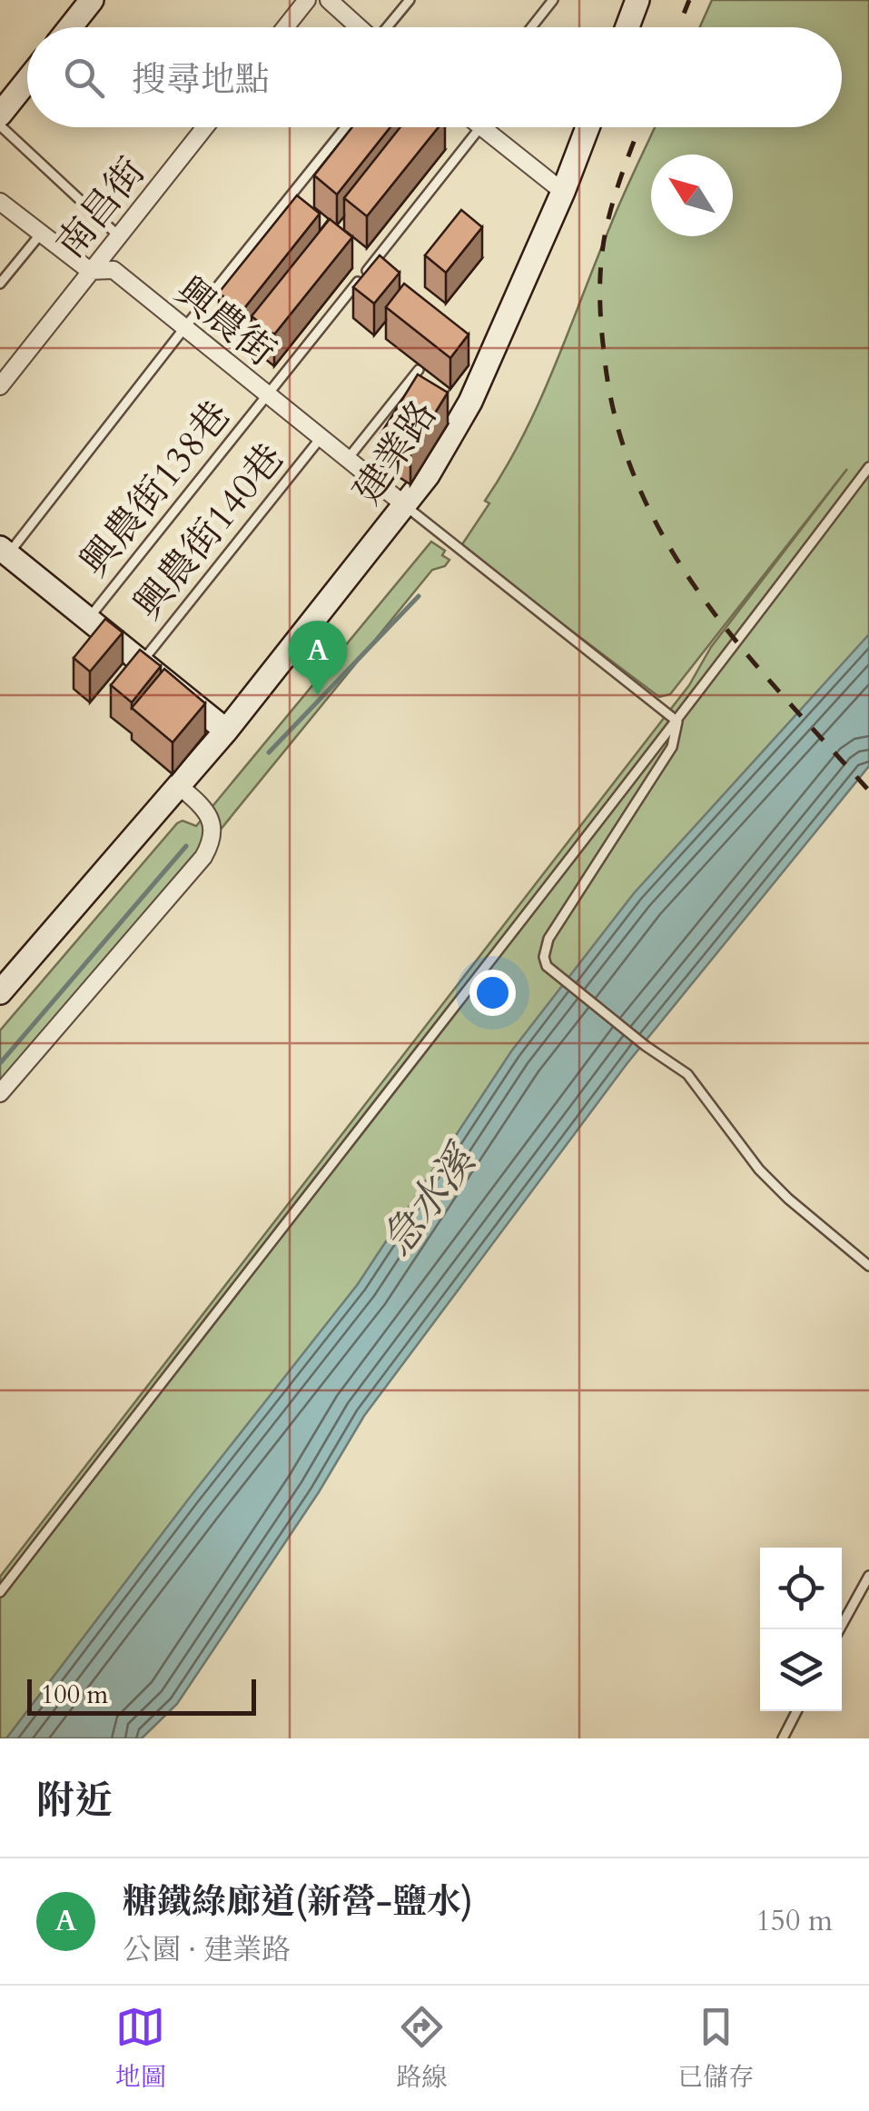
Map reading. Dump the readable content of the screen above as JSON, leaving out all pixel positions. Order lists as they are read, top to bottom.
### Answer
{
  "streets": {
    "street": ["南昌街", "興農街", "建業路"],
    "lane": ["興農街138巷", "興農街140巷"]
  },
  "crossings": [
    ["南昌街", "興農街"],
    ["興農街", "建業路"],
    ["興農街", "興農街138巷"],
    ["興農街", "興農街140巷"]
  ],
  "water": ["急水溪"],
  "scale_bar": "100 m",
  "north": "top left",
  "page": {
    "search": "搜尋地點",
    "pins": "A",
    "scale": "100 m",
    "heading": "附近",
    "list": [
      {
        "mark": "A",
        "name": "糖鐵綠廊道(新營-鹽水)",
        "note": "公園 · 建業路",
        "value": "150 m"
      }
    ],
    "nav": ["地圖", "路線", "已儲存"]
  }
}
